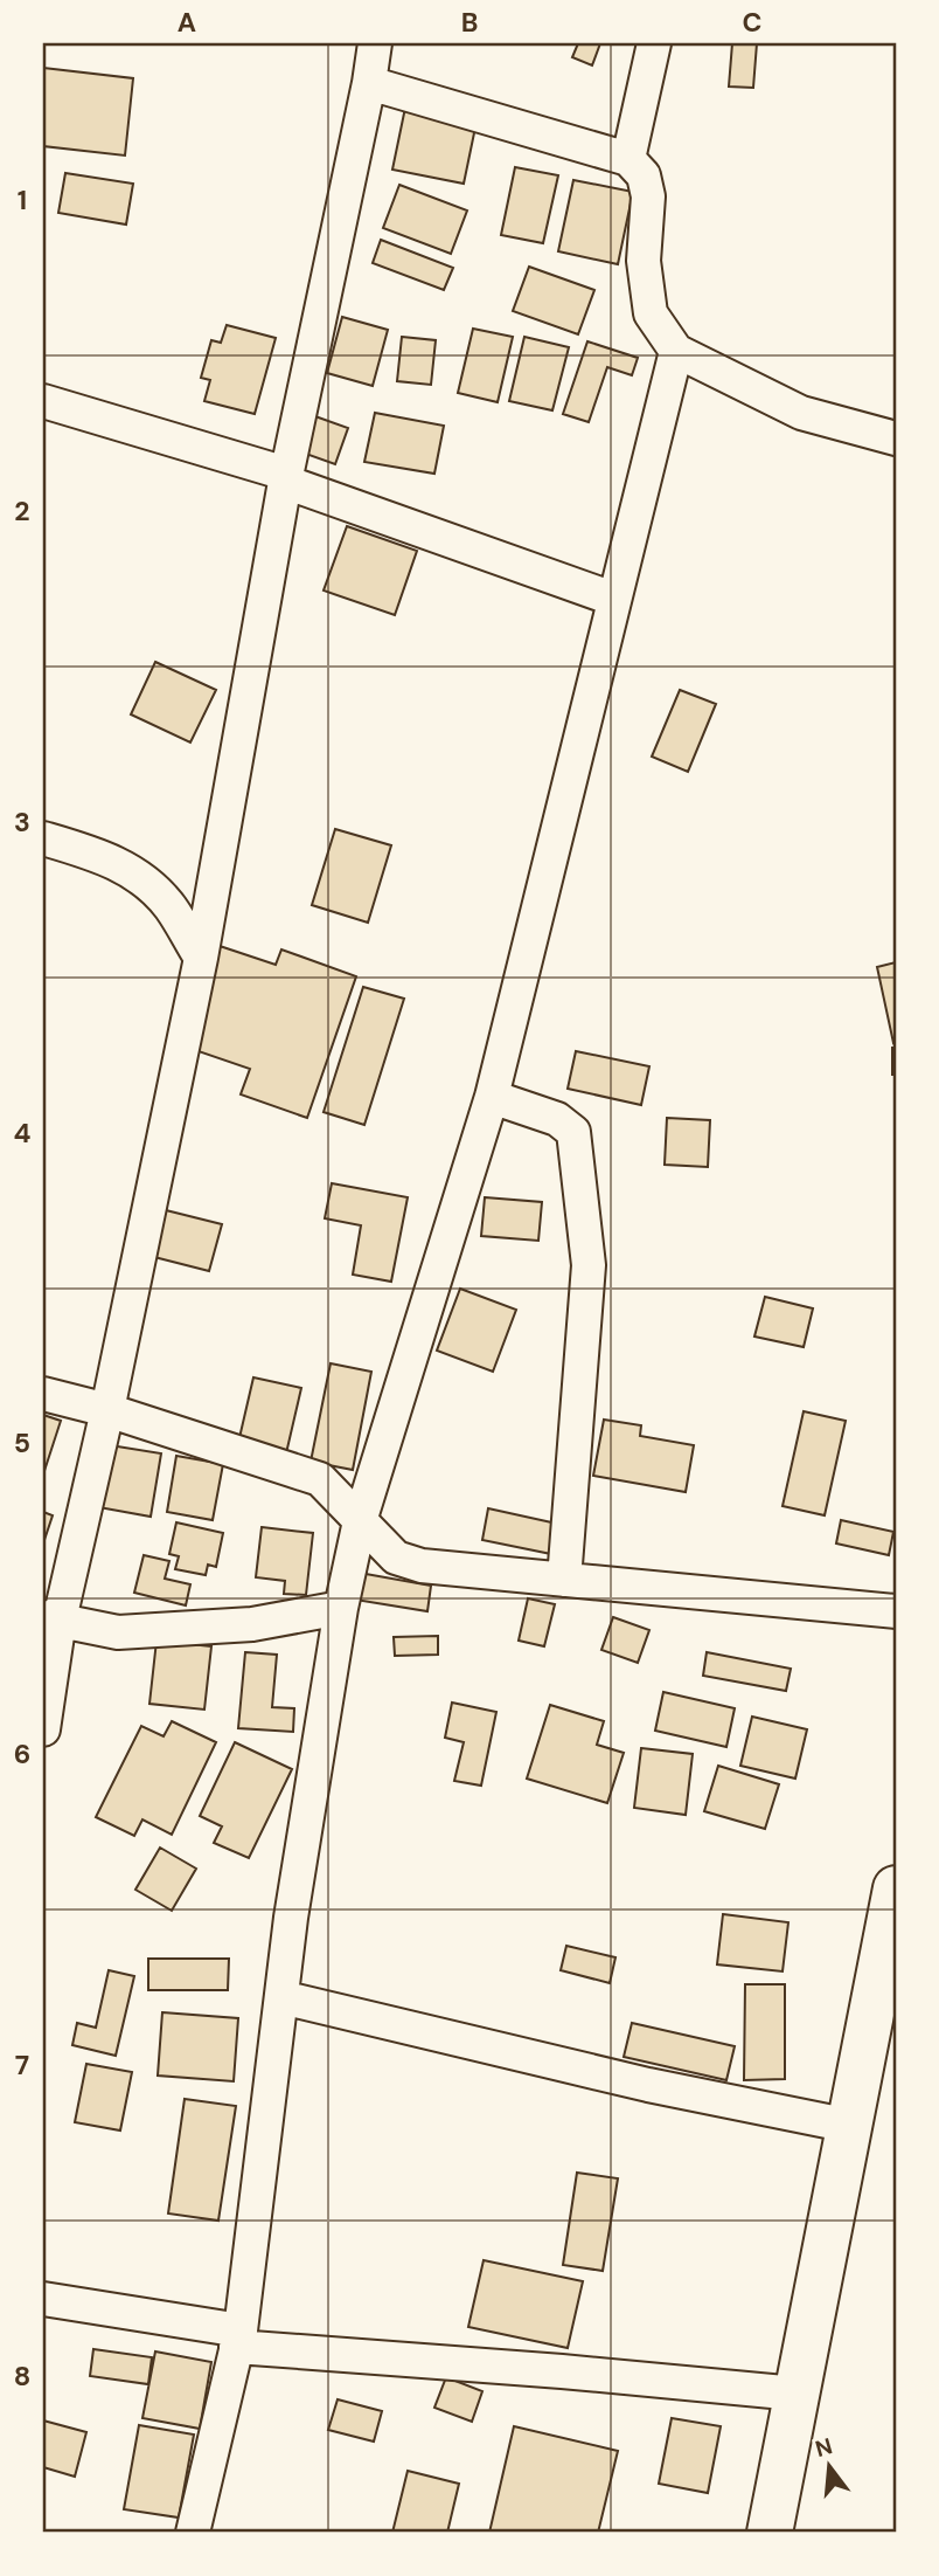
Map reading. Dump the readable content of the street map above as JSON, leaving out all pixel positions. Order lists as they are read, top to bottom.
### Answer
{
  "north": "top",
  "grid": {
    "columns": ["A", "B", "C"],
    "rows": [
      "1",
      "2",
      "3",
      "4",
      "5",
      "6",
      "7",
      "8"
    ]
  }
}
